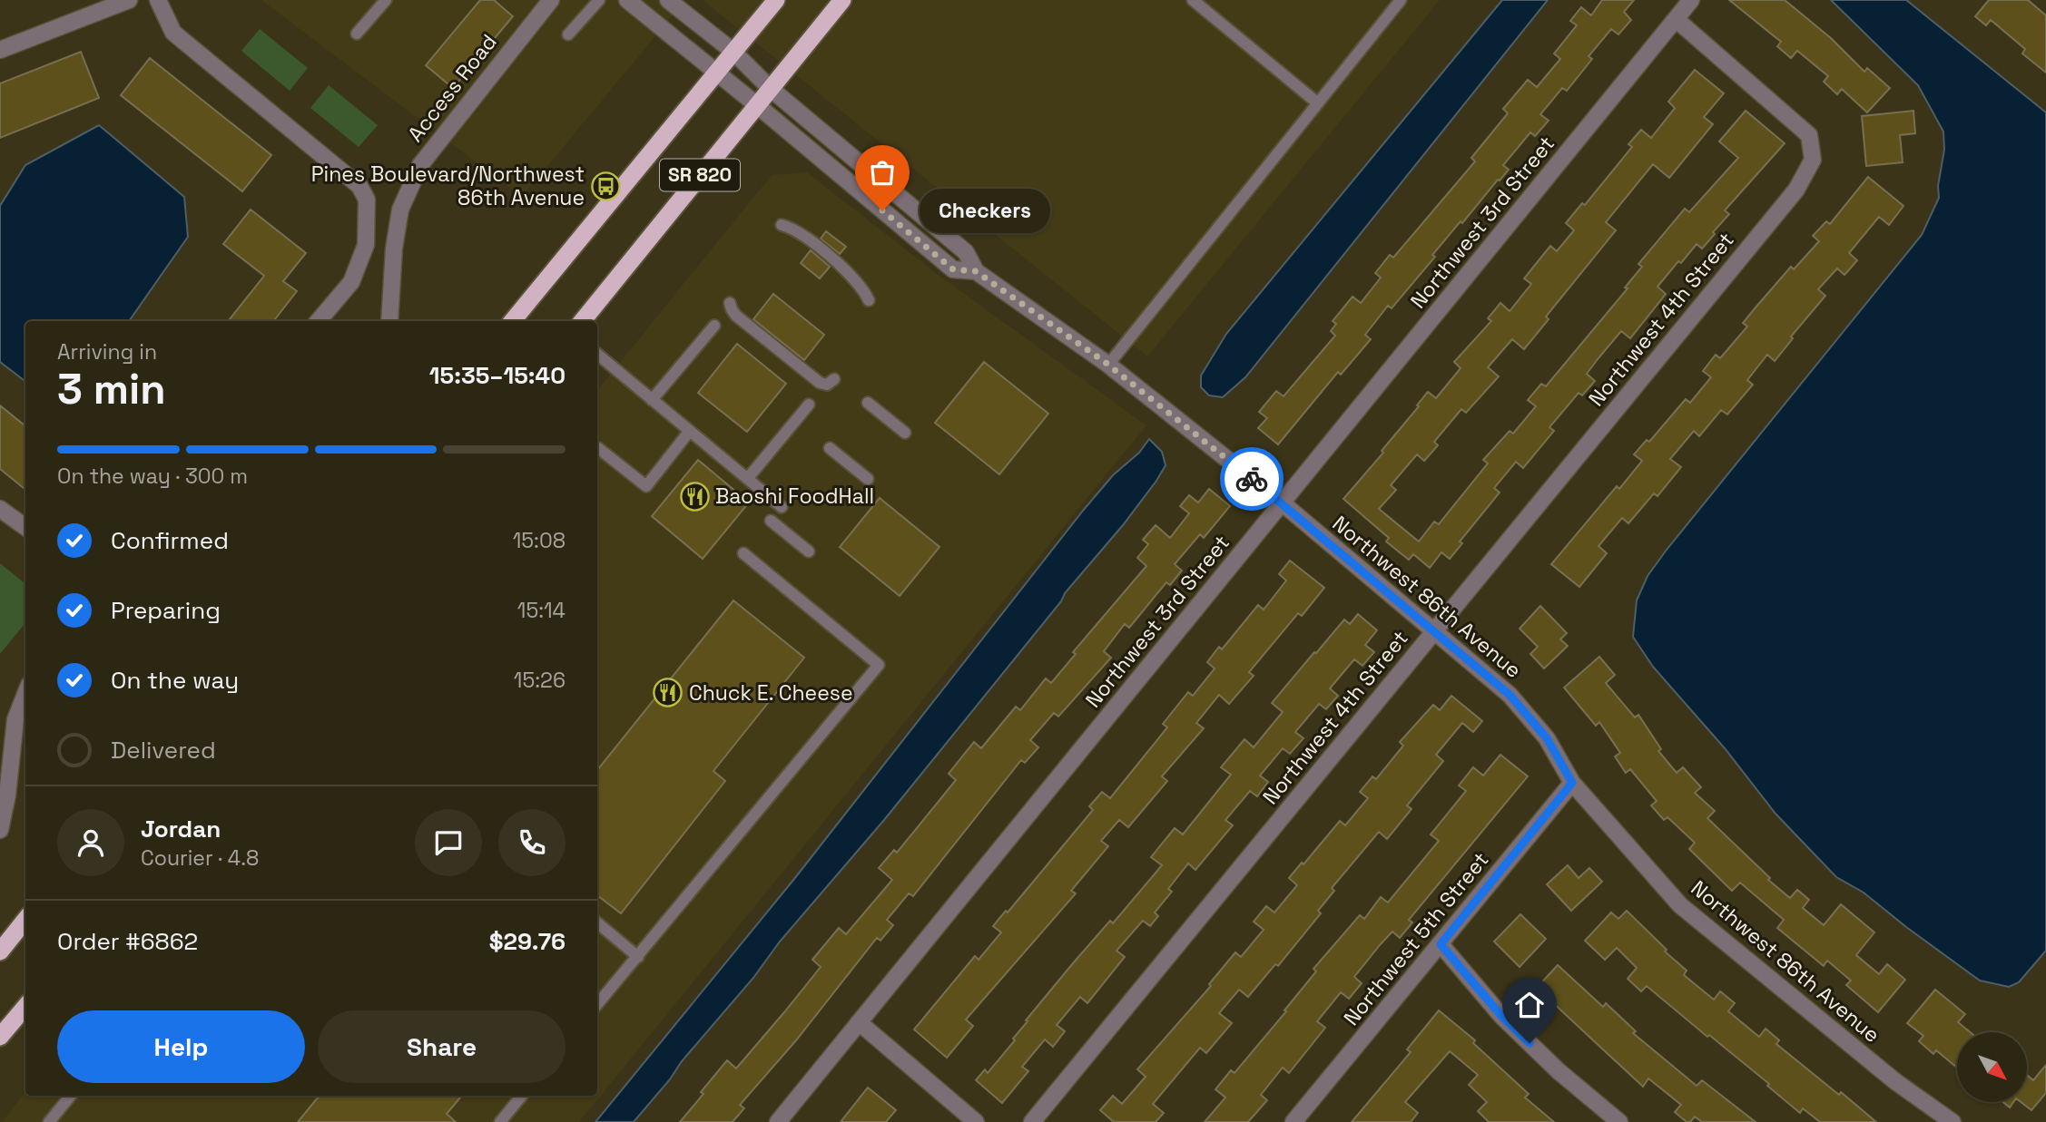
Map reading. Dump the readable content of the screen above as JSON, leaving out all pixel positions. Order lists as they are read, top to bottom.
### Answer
{
  "streets": {
    "highway": ["SR 820"],
    "street": [
      "Access Road",
      "Northwest 3rd Street",
      "Northwest 4th Street",
      "Northwest 86th Avenue",
      "Northwest 5th Street"
    ]
  },
  "crossings": [
    ["SR 820", "Northwest 86th Avenue"],
    ["Northwest 3rd Street", "Northwest 4th Street"],
    ["Northwest 3rd Street", "Northwest 86th Avenue"],
    ["Northwest 4th Street", "Northwest 86th Avenue"],
    ["Northwest 86th Avenue", "Northwest 5th Street"]
  ],
  "places": {
    "bus stop": ["Pines Boulevard/Northwest 86th Avenue"],
    "other": ["Checkers"],
    "restaurant": ["Baoshi FoodHall", "Chuck E. Cheese"]
  },
  "north": "bottom right",
  "page": {
    "bubble": "Checkers",
    "heading": ["3 min", "Arriving in", "15:35–15:40"],
    "panel": [
      "Jordan",
      "Courier · 4.8",
      "Order #6862",
      "$29.76"
    ],
    "bar": "On the way · 300 m",
    "list": [
      ["Confirmed", "15:08"],
      ["Preparing", "15:14"],
      ["On the way", "15:26"],
      "Delivered"
    ],
    "buttons": ["Help", "Share"]
  }
}
